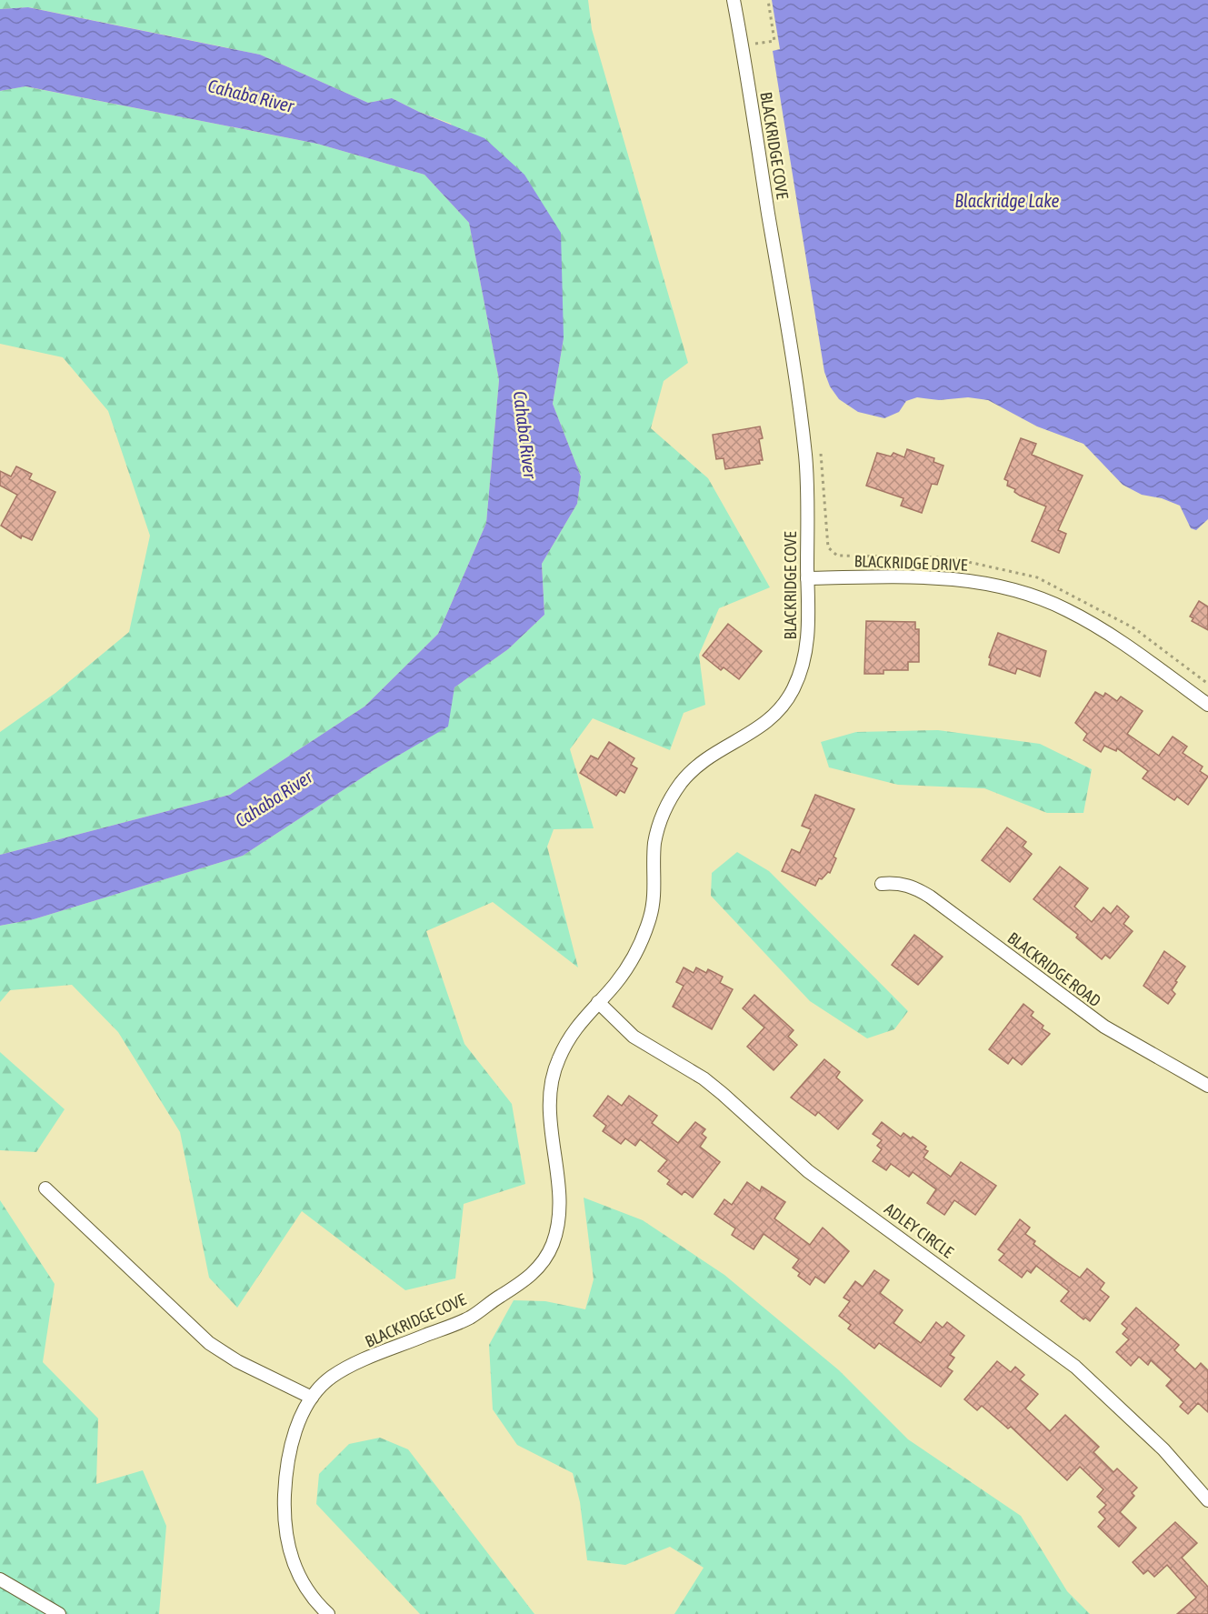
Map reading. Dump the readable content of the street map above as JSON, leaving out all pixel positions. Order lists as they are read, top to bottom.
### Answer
{
  "streets": {
    "street": [
      "BLACKRIDGE COVE",
      "BLACKRIDGE DRIVE",
      "BLACKRIDGE ROAD",
      "ADLEY CIRCLE"
    ]
  },
  "crossings": [
    ["BLACKRIDGE COVE", "BLACKRIDGE DRIVE"],
    ["BLACKRIDGE COVE", "ADLEY CIRCLE"]
  ],
  "water": ["Cahaba River", "Blackridge Lake"]
}
